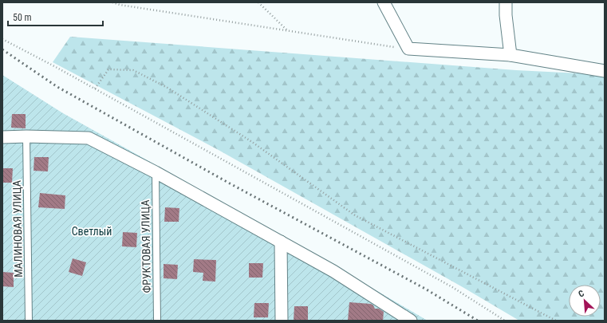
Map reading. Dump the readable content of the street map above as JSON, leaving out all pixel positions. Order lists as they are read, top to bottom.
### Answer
{
  "streets": {
    "lane": ["МАЛИНОВАЯ УЛИЦА", "ФРУКТОВАЯ УЛИЦА"]
  },
  "parks": ["Светлый"],
  "scale_bar": "50 m",
  "north": "top left"
}
